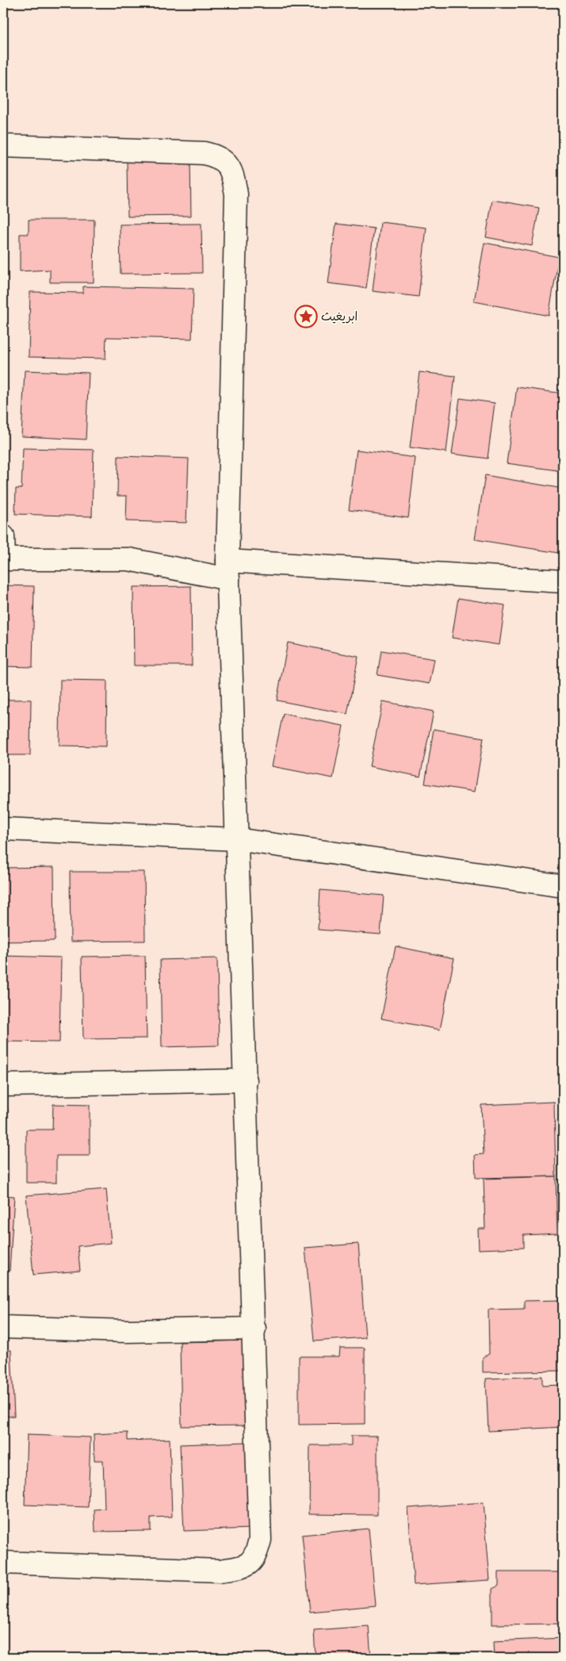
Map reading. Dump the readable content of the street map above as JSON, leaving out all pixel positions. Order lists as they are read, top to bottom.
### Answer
{
  "places": {
    "place": ["ابريغيث"]
  }
}
